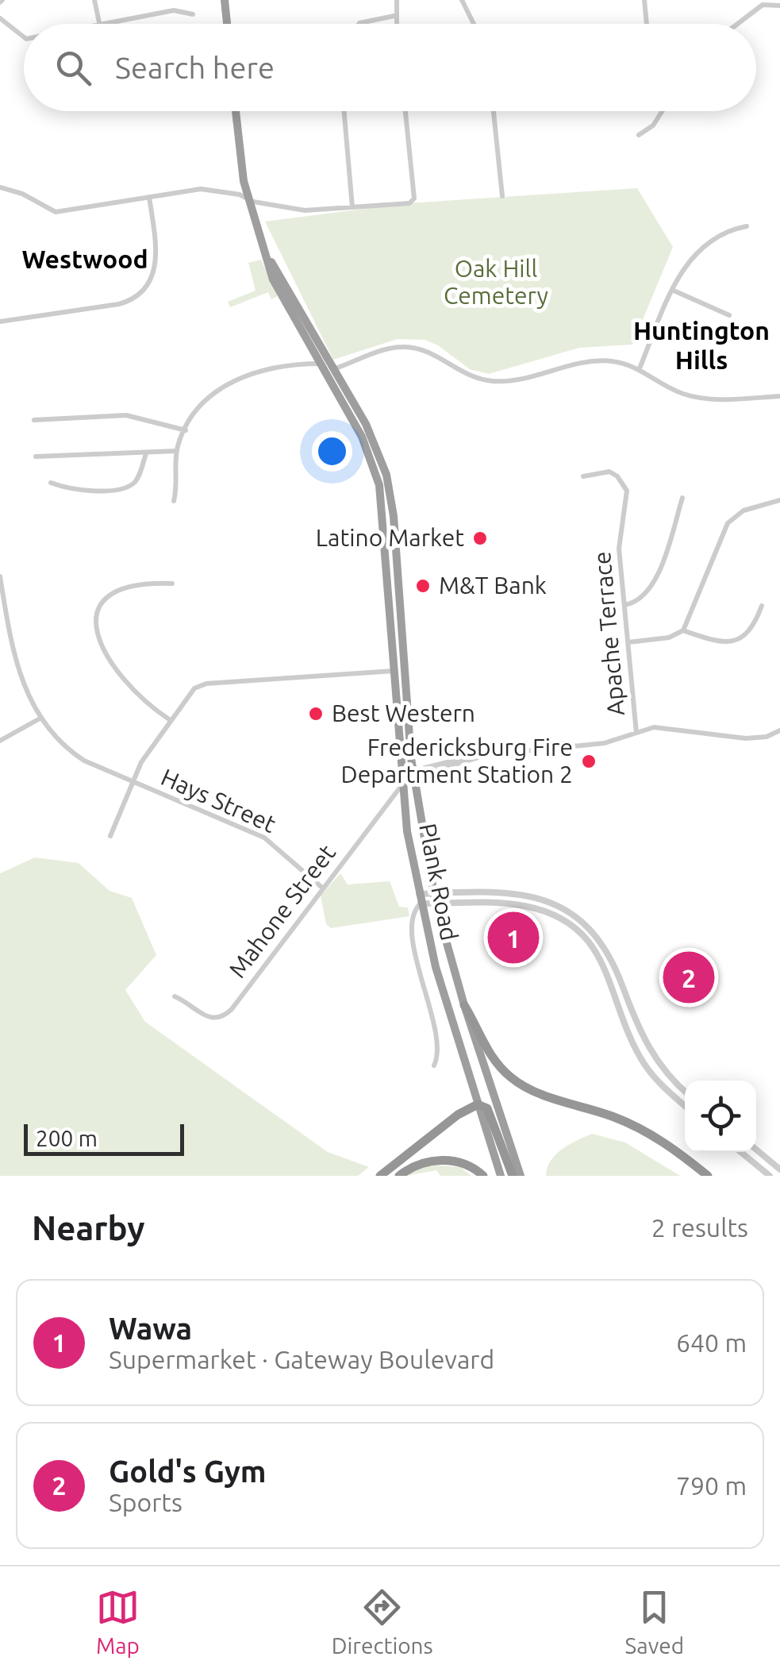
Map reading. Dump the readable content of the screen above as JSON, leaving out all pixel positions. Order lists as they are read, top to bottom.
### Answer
{
  "streets": {
    "highway": ["Plank Road"],
    "street": ["Apache Terrace", "Hays Street", "Mahone Street"]
  },
  "crossings": [
    ["Hays Street", "Mahone Street"],
    ["Plank Road", "Mahone Street"]
  ],
  "districts": ["Westwood", "Huntington Hills"],
  "parks": ["Oak Hill Cemetery"],
  "places": [
    "Latino Market",
    "M&T Bank",
    "Best Western",
    "Fredericksburg Fire Department Station 2"
  ],
  "scale_bar": "200 m",
  "page": {
    "search": "Search here",
    "pins": ["1", "2"],
    "scale": "200 m",
    "heading": ["Nearby", "2 results"],
    "list": [
      {
        "mark": "1",
        "name": "Wawa",
        "note": "Supermarket · Gateway Boulevard",
        "value": "640 m"
      },
      {
        "mark": "2",
        "name": "Gold's Gym",
        "note": "Sports",
        "value": "790 m"
      }
    ],
    "nav": ["Map", "Directions", "Saved"]
  }
}
